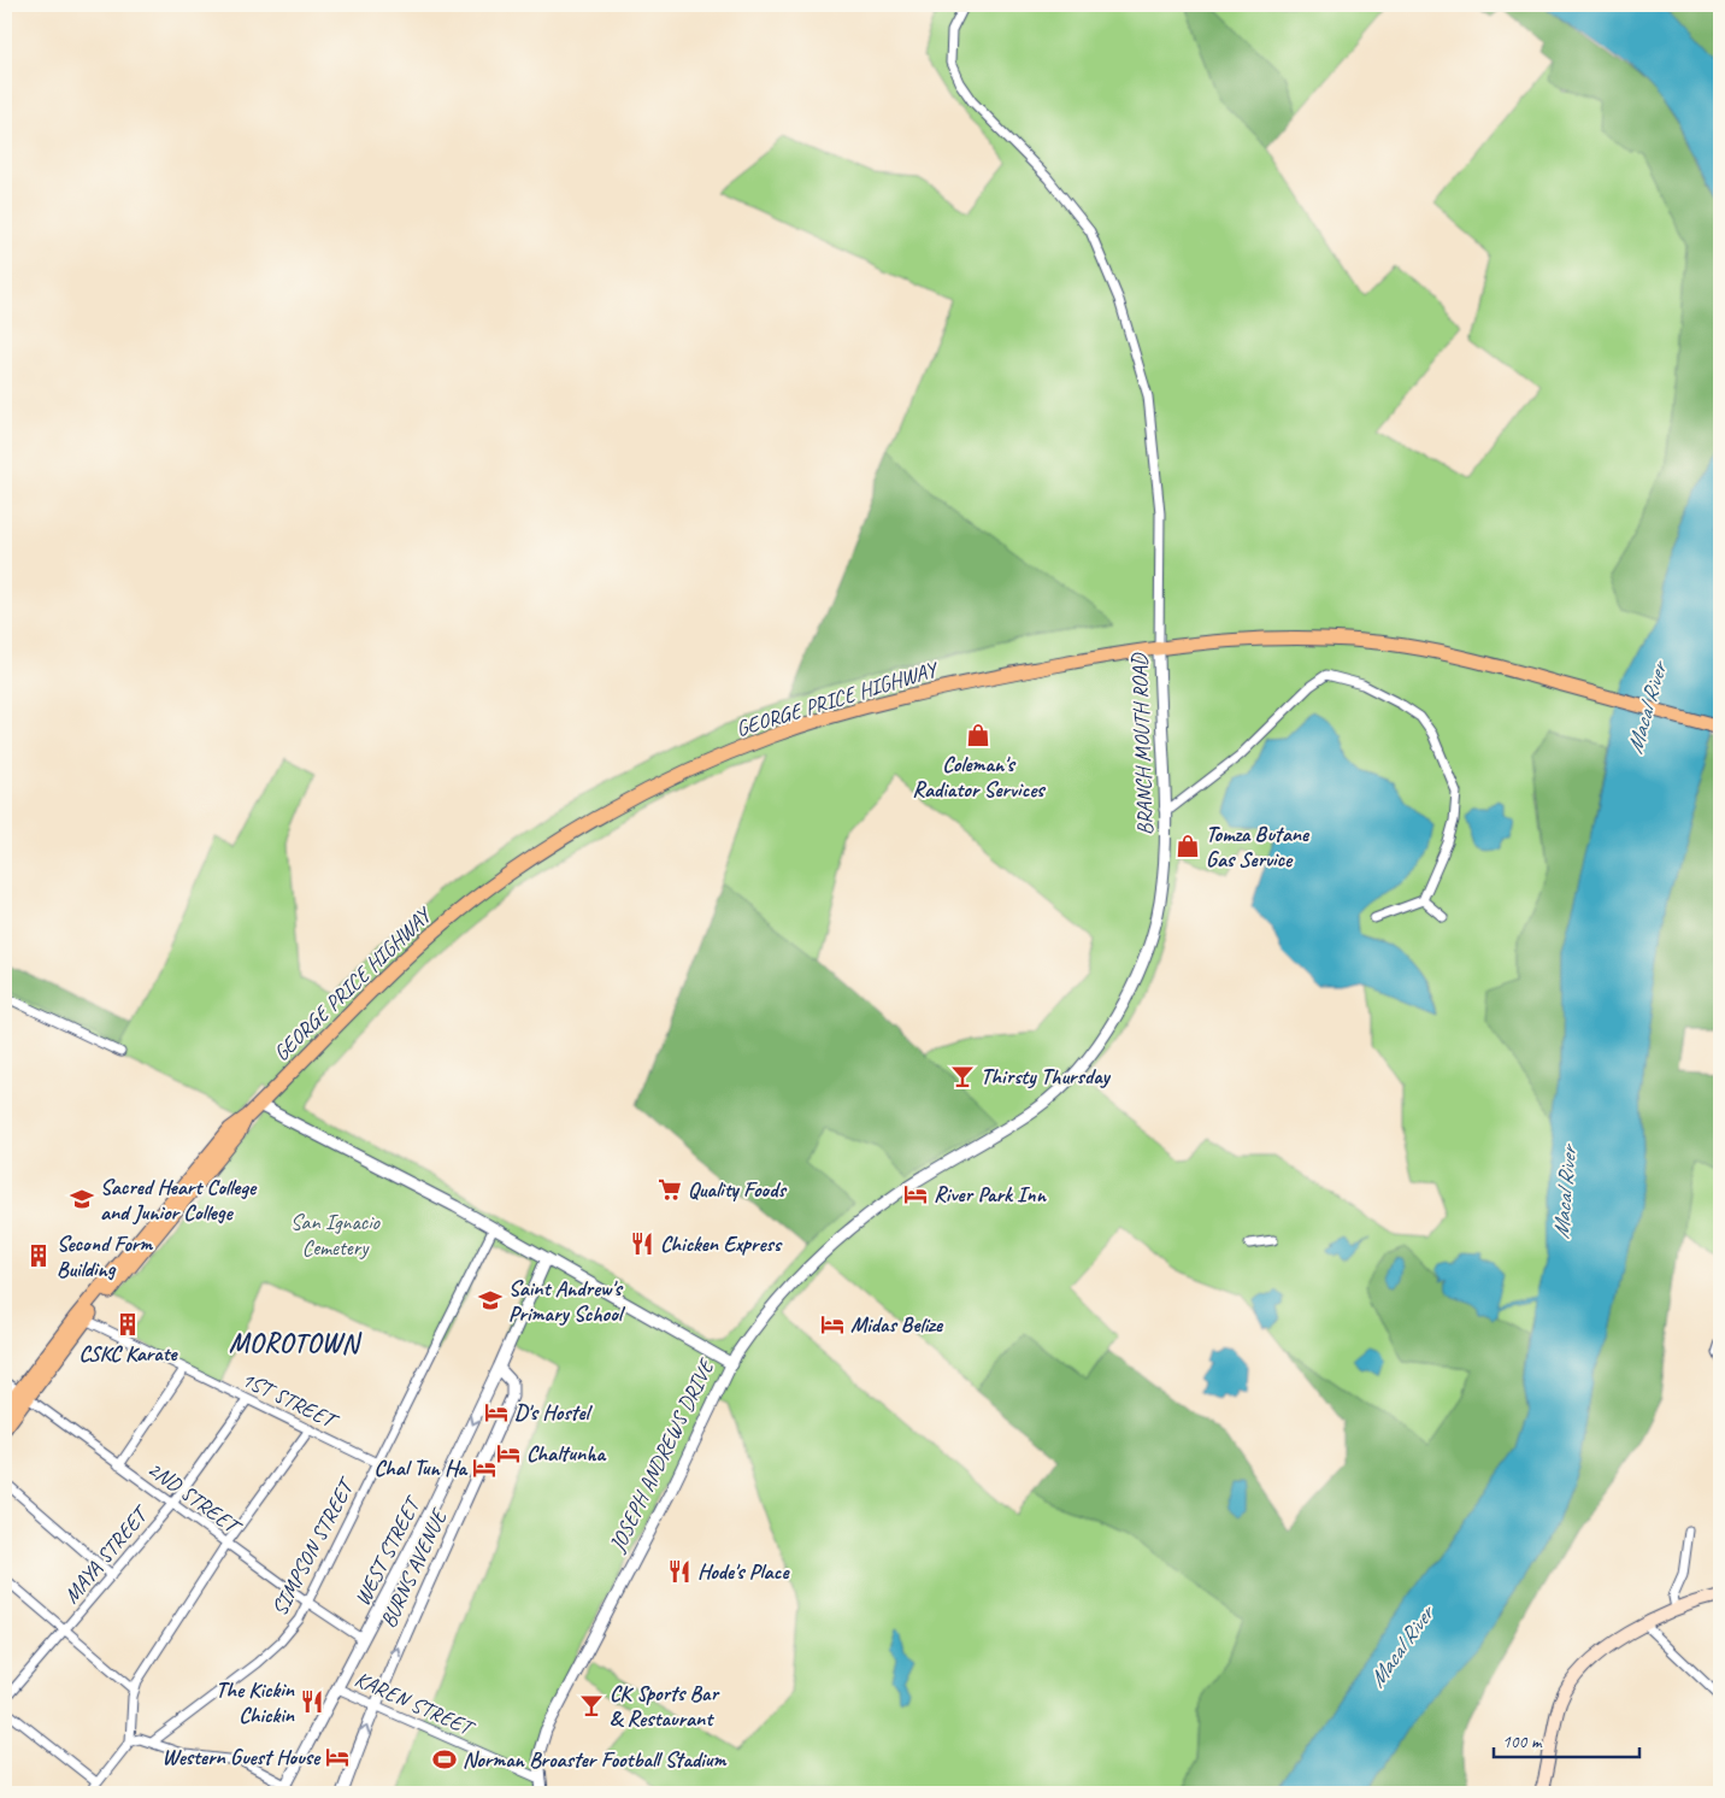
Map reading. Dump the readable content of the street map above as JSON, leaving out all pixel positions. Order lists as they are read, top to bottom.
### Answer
{
  "streets": {
    "highway": ["GEORGE PRICE HIGHWAY"],
    "street": [
      "BRANCH MOUTH ROAD",
      "1ST STREET",
      "JOSEPH ANDREWS DRIVE",
      "2ND STREET",
      "SIMPSON STREET",
      "WEST STREET",
      "MAYA STREET",
      "BURNS AVENUE",
      "KAREN STREET"
    ]
  },
  "crossings": [
    ["GEORGE PRICE HIGHWAY", "BRANCH MOUTH ROAD"],
    ["GEORGE PRICE HIGHWAY", "JOSEPH ANDREWS DRIVE"],
    ["BRANCH MOUTH ROAD", "JOSEPH ANDREWS DRIVE"],
    ["1ST STREET", "SIMPSON STREET"],
    ["1ST STREET", "MAYA STREET"],
    ["JOSEPH ANDREWS DRIVE", "SIMPSON STREET"],
    ["JOSEPH ANDREWS DRIVE", "WEST STREET"],
    ["JOSEPH ANDREWS DRIVE", "KAREN STREET"],
    ["2ND STREET", "SIMPSON STREET"],
    ["2ND STREET", "WEST STREET"],
    ["2ND STREET", "MAYA STREET"],
    ["WEST STREET", "BURNS AVENUE"],
    ["WEST STREET", "KAREN STREET"],
    ["BURNS AVENUE", "KAREN STREET"]
  ],
  "one_way": ["WEST STREET", "BURNS AVENUE"],
  "districts": ["MOROTOWN"],
  "water": ["Macal River"],
  "parks": ["San Ignacio Cemetery"],
  "places": {
    "shop": ["Coleman's Radiator Services", "Tomza Butane Gas Service"],
    "bar": ["Thirsty Thursday", "CK Sports Bar & Restaurant"],
    "supermarket": ["Quality Foods"],
    "hotel": [
      "River Park Inn",
      "Midas Belize",
      "D's Hostel",
      "Chaltunha",
      "Chal Tun Ha",
      "Western Guest House"
    ],
    "school or university": ["Sacred Heart College and Junior College", "Saint Andrew's Primary School"],
    "restaurant": ["Chicken Express", "Hode's Place", "The Kickin Chickin"],
    "building": ["Second Form Building", "CSKC Karate"],
    "sports": ["Norman Broaster Football Stadium"]
  },
  "scale_bar": "100 m"
}
